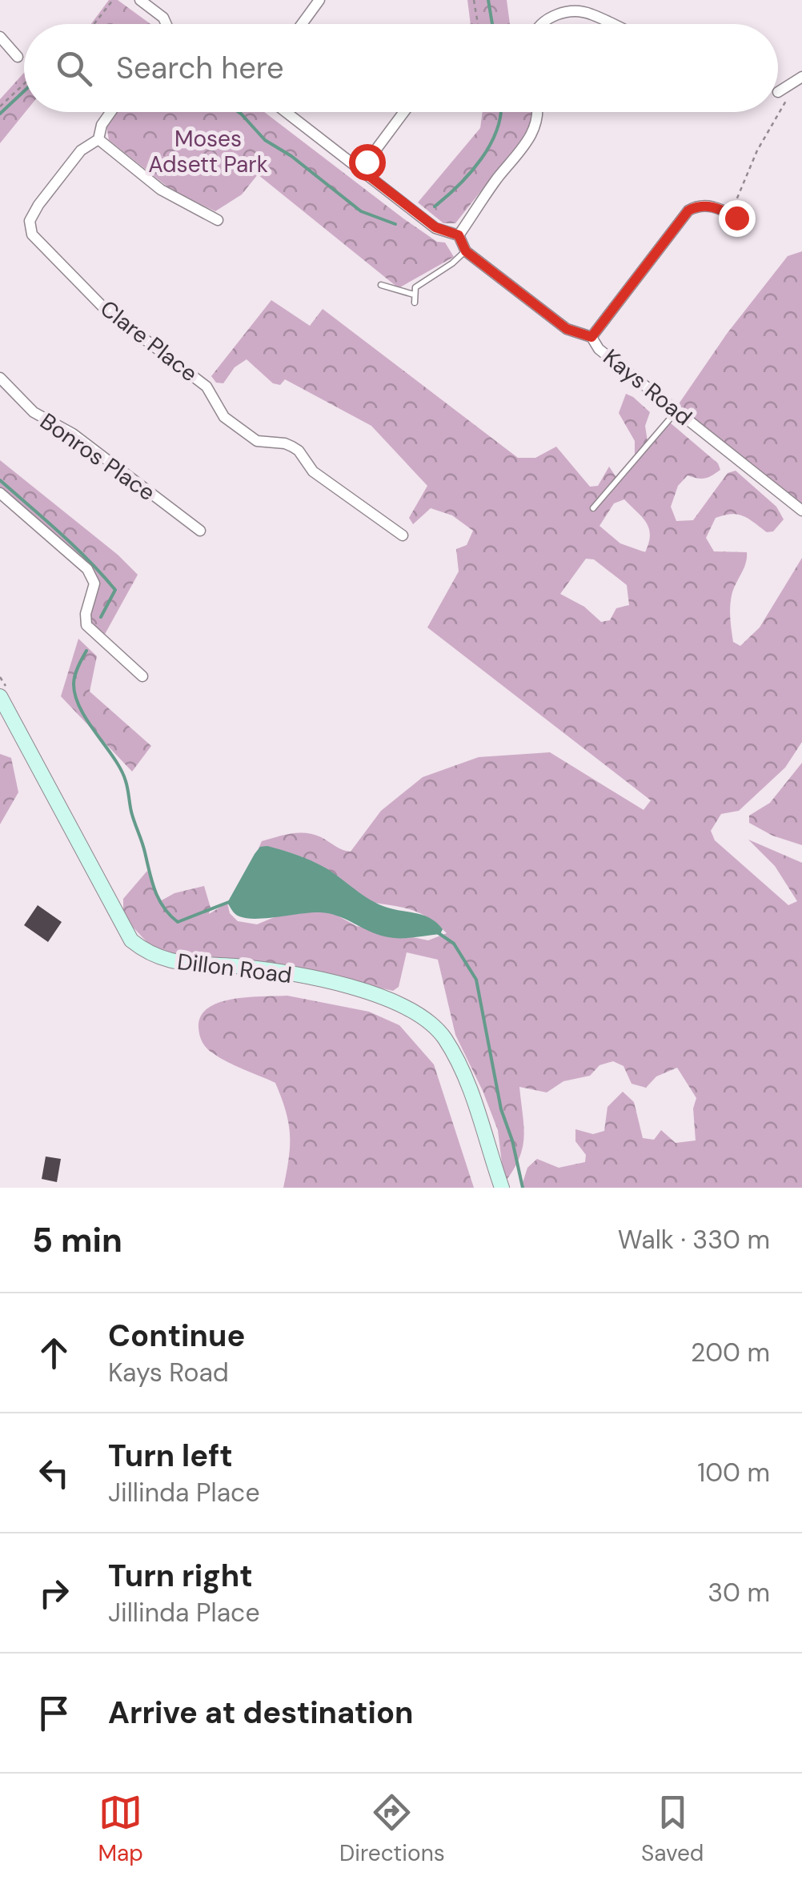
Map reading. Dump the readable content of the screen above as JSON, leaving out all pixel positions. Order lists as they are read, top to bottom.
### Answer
{
  "streets": {
    "main road": ["Dillon Road"],
    "street": ["Clare Place", "Kays Road", "Bonros Place"]
  },
  "parks": ["Moses Adsett Park"],
  "page": {
    "search": "Search here",
    "heading": ["5 min", "Walk · 330 m"],
    "list": [
      ["Continue", "Kays Road", "200 m"],
      ["Turn left", "Jillinda Place", "100 m"],
      ["Turn right", "Jillinda Place", "30 m"],
      "Arrive at destination"
    ],
    "nav": ["Map", "Directions", "Saved"]
  }
}
